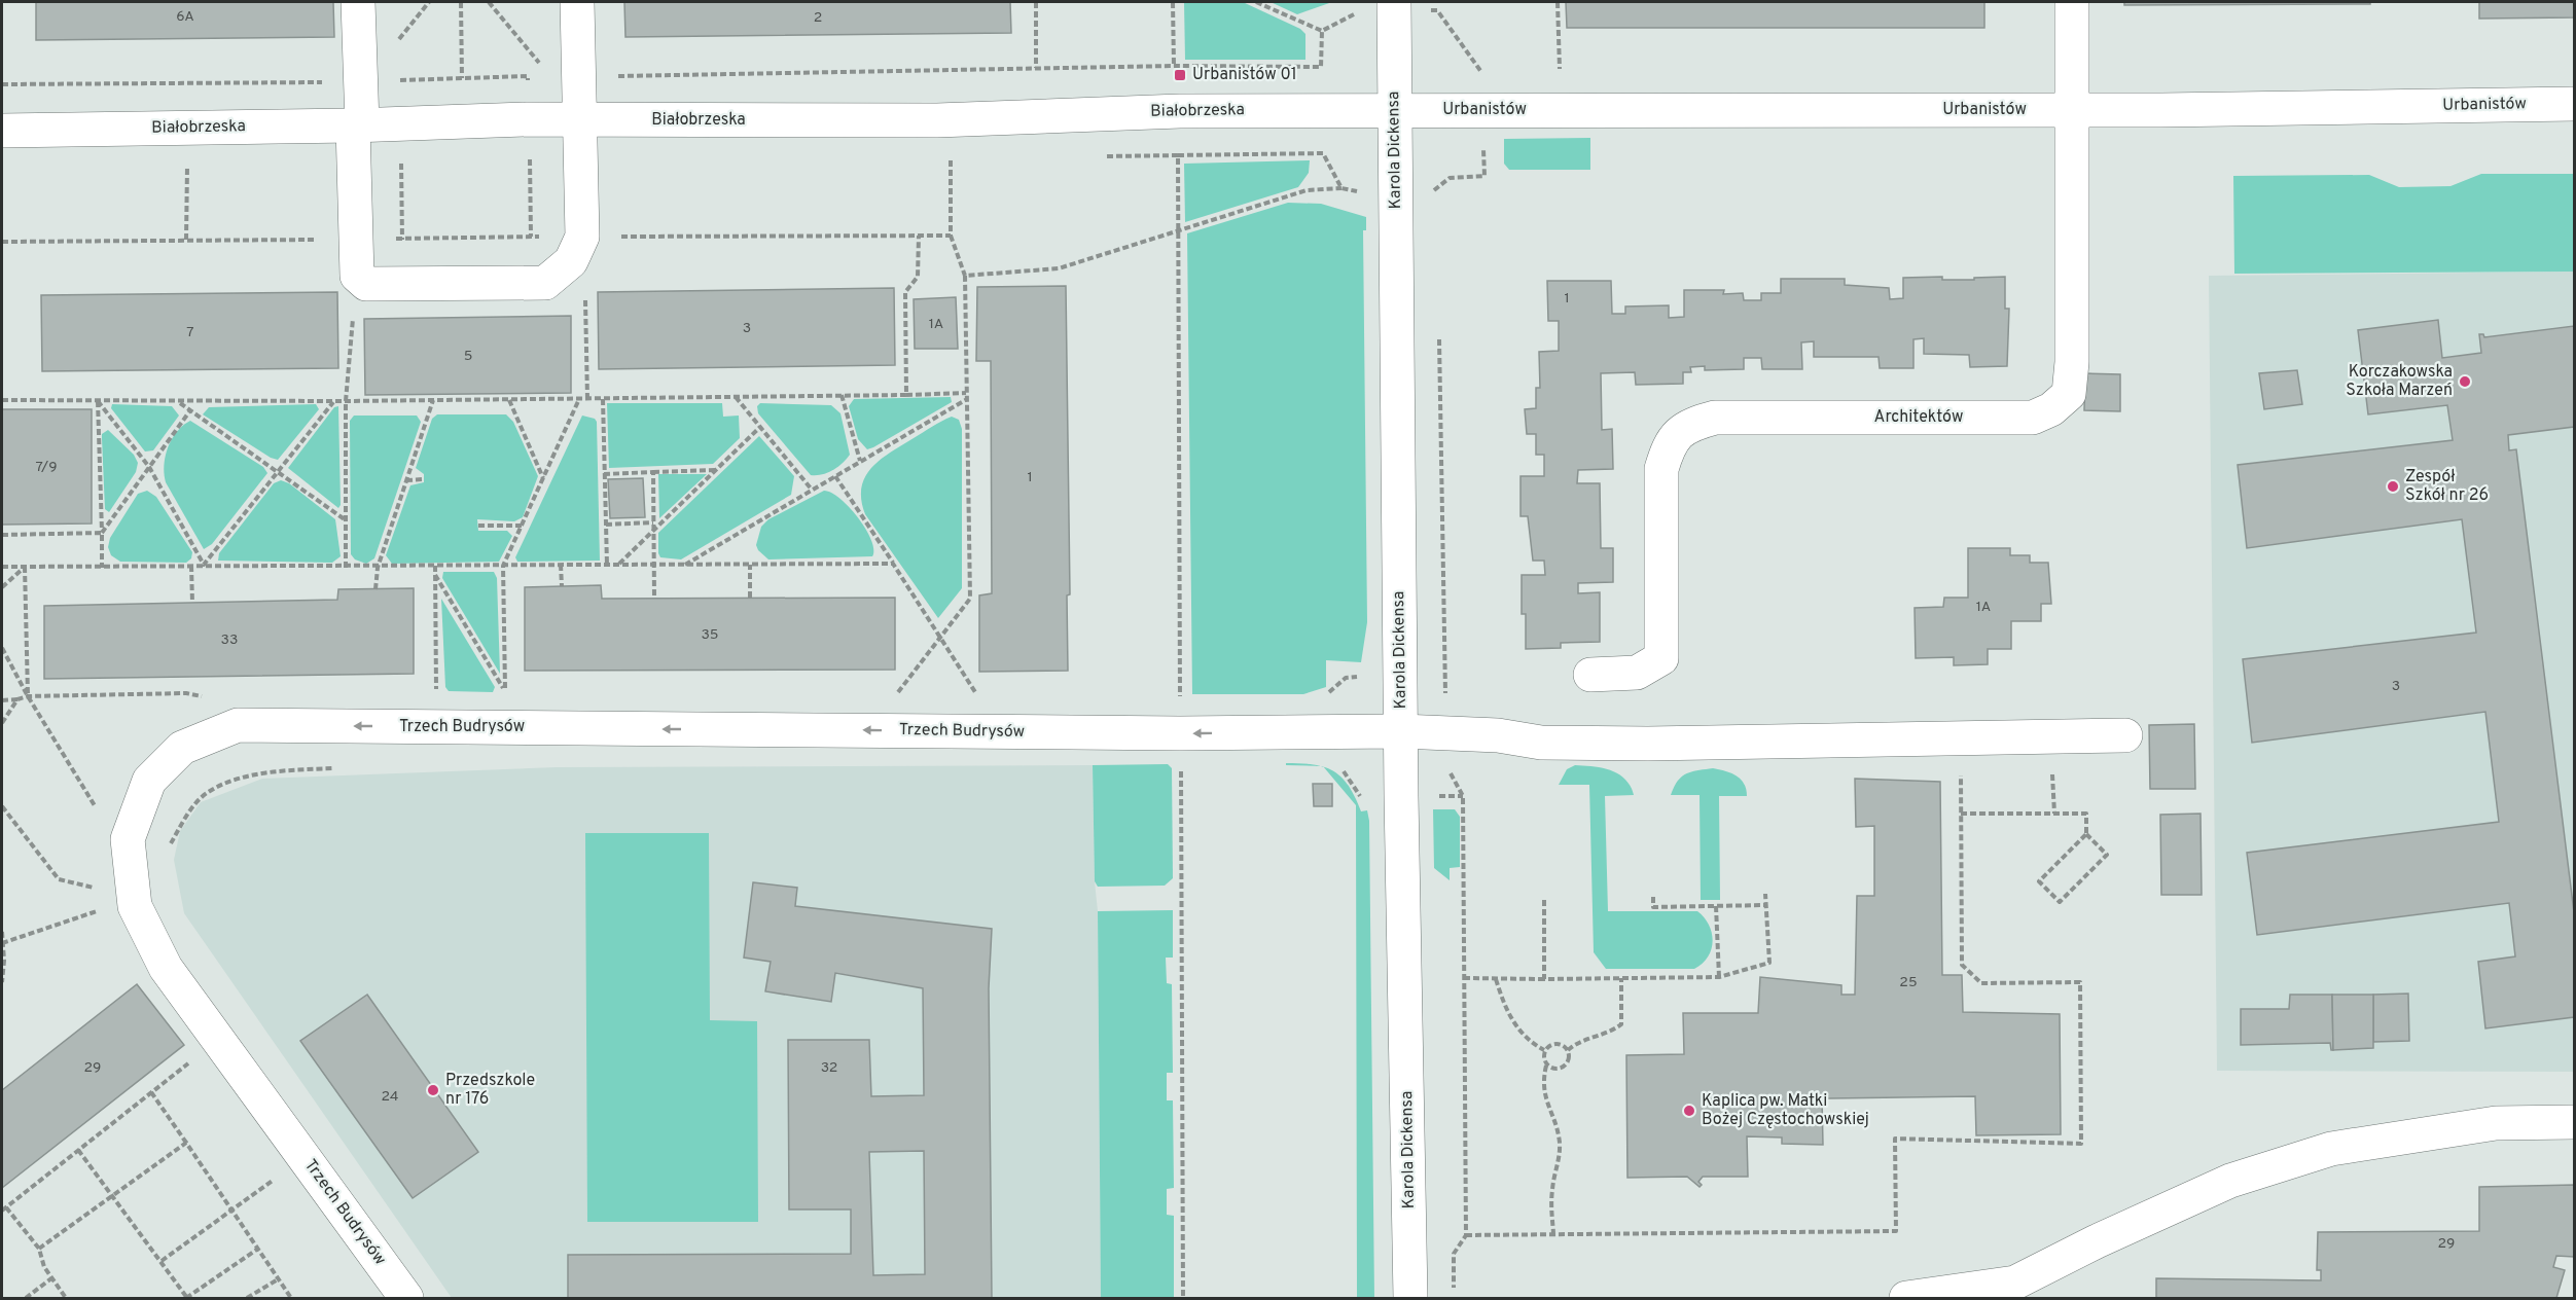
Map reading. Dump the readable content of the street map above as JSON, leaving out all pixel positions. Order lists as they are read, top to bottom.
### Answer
{
  "streets": {
    "street": [
      "Urbanistów",
      "Białobrzeska",
      "Karola Dickensa",
      "Architektów",
      "Trzech Budrysów"
    ]
  },
  "crossings": [
    ["Urbanistów", "Białobrzeska"],
    ["Urbanistów", "Karola Dickensa"],
    ["Urbanistów", "Architektów"],
    ["Białobrzeska", "Karola Dickensa"],
    ["Karola Dickensa", "Trzech Budrysów"]
  ],
  "places": {
    "transit": ["Urbanistów 01"],
    "other": [
      "Korczakowska Szkoła Marzeń",
      "Zespół Szkół nr 26",
      "Przedszkole nr 176",
      "Kaplica pw. Matki Bożej Częstochowskiej"
    ]
  },
  "house_numbers": [
    "6A",
    "2",
    "1",
    "1A",
    "3",
    "7",
    "5",
    "7/9",
    "1",
    "1A",
    "35",
    "33",
    "3",
    "25",
    "29",
    "32",
    "24",
    "29"
  ]
}
